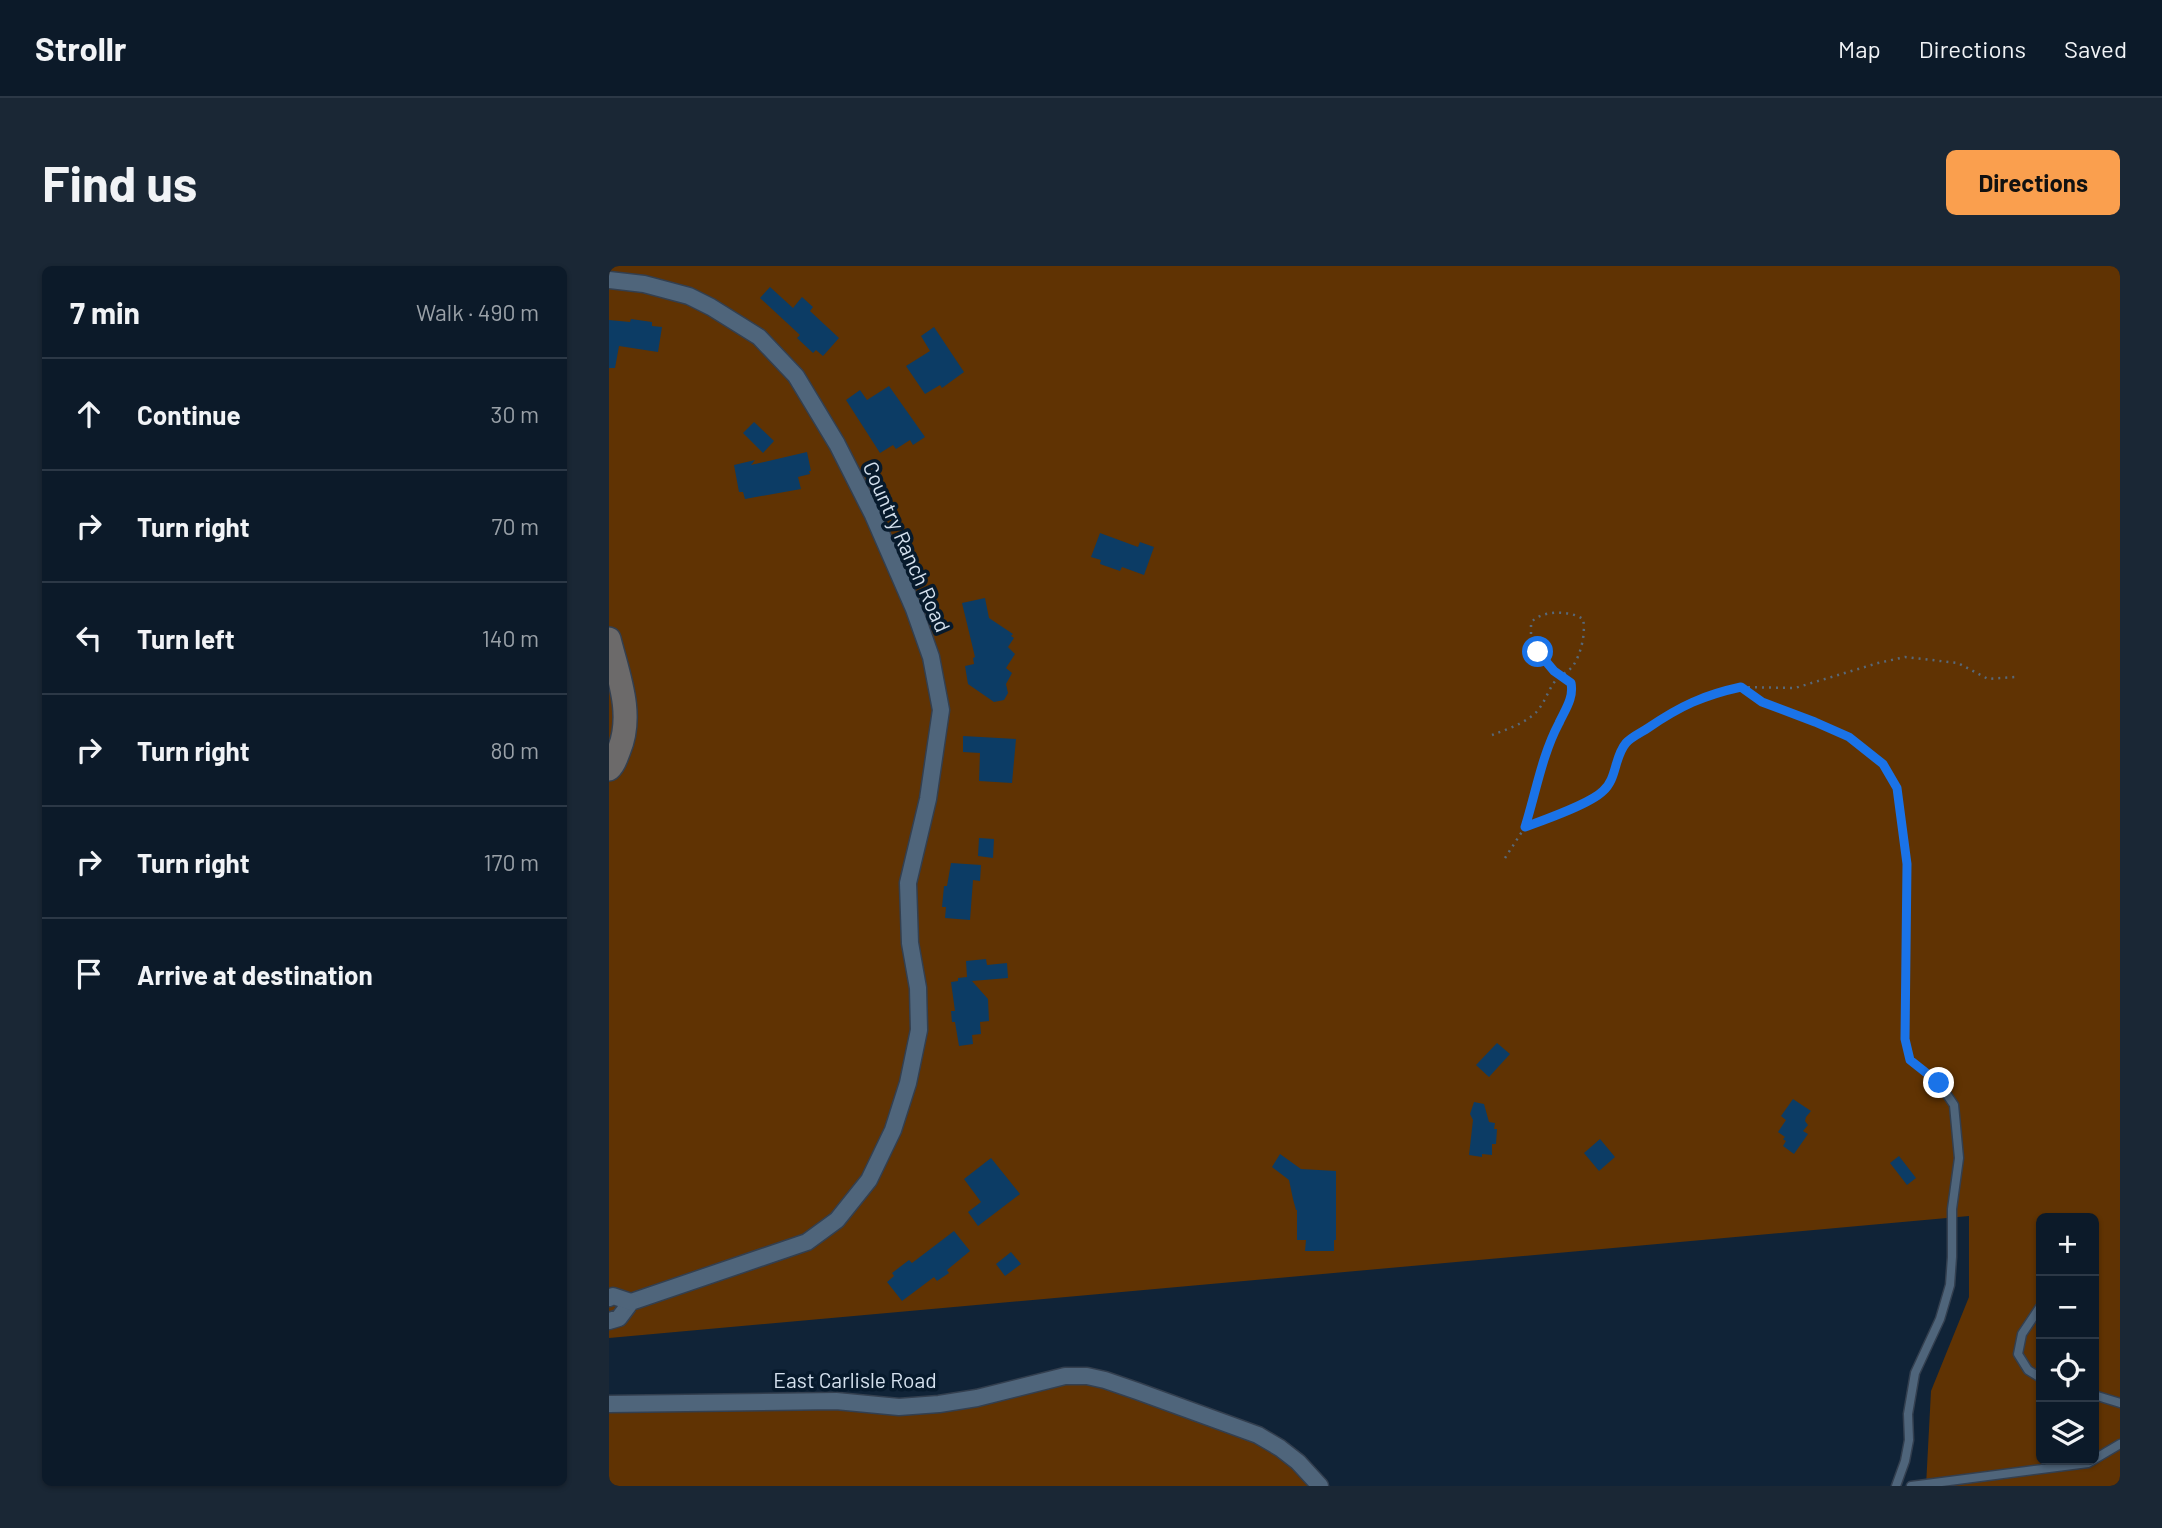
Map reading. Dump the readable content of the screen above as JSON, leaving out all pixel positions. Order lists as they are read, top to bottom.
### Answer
{
  "streets": {
    "street": ["Country Ranch Road", "East Carlisle Road"]
  },
  "page": {
    "header": "Strollr",
    "nav": ["Map", "Directions", "Saved"],
    "buttons": "Directions",
    "title": "Find us",
    "heading": ["7 min", "Walk · 490 m"],
    "list": [
      ["Continue", "30 m"],
      ["Turn right", "70 m"],
      ["Turn left", "140 m"],
      ["Turn right", "80 m"],
      ["Turn right", "170 m"],
      "Arrive at destination"
    ],
    "map_buttons": ["+", "−"]
  }
}
